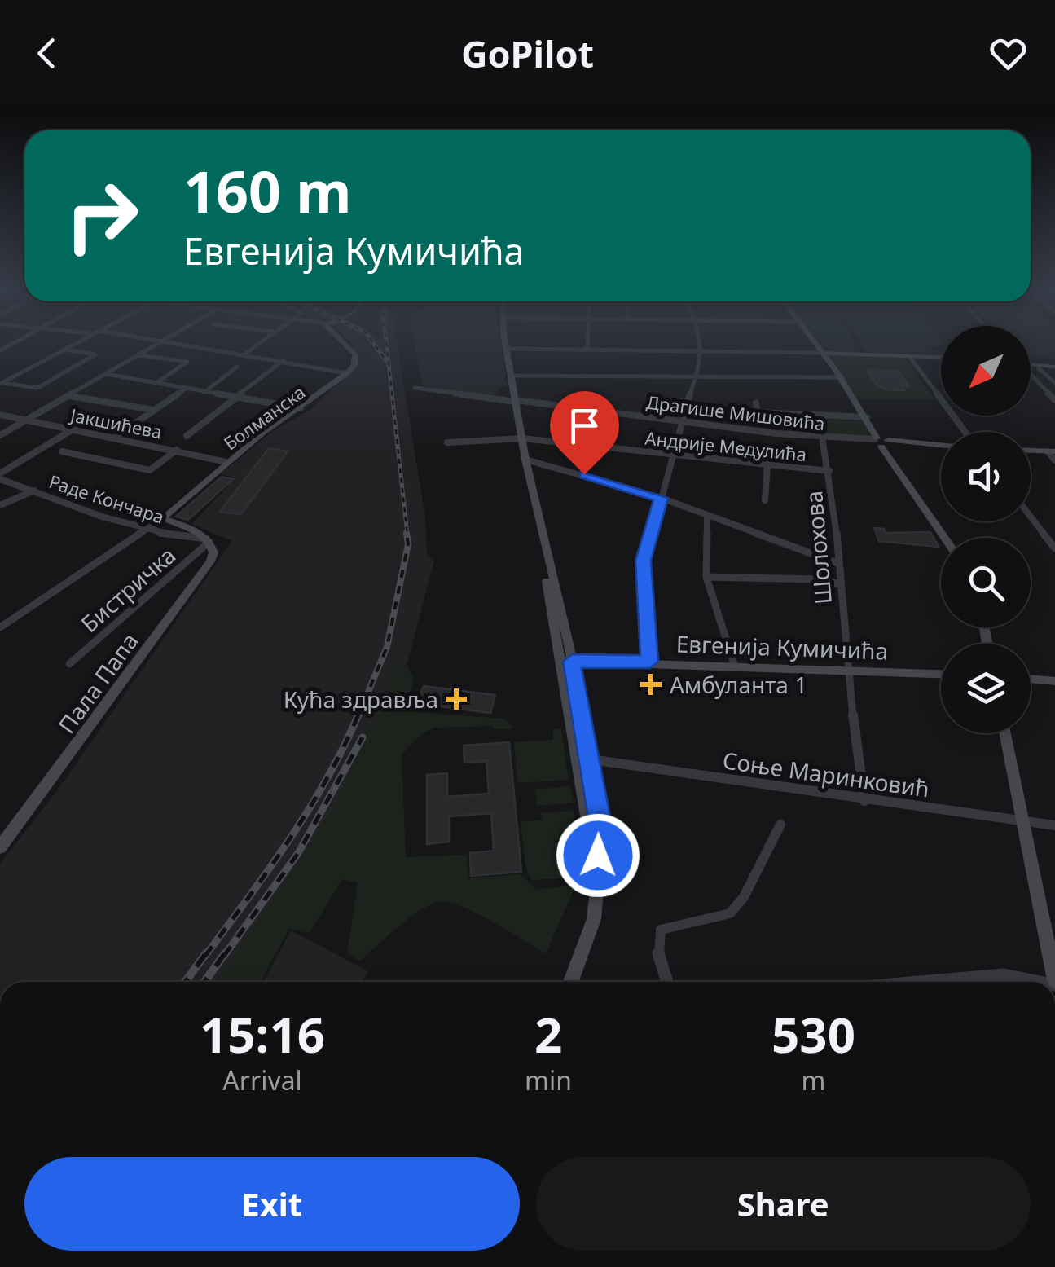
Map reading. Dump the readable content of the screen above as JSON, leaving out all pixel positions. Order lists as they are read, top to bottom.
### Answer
{
  "streets": {
    "street": [
      "Драгише Мишовића",
      "Болманска",
      "Јакшићева",
      "Андрије Медулића",
      "Раде Кончара",
      "Шолохова",
      "Бистричка",
      "Евгенија Кумичића",
      "Пала Папа",
      "Соње Маринковић"
    ]
  },
  "crossings": [
    ["Драгише Мишовића", "Шолохова"],
    ["Болманска", "Јакшићева"],
    ["Болманска", "Раде Кончара"],
    ["Андрије Медулића", "Шолохова"],
    ["Раде Кончара", "Бистричка"],
    ["Раде Кончара", "Пала Папа"],
    ["Шолохова", "Евгенија Кумичића"],
    ["Шолохова", "Соње Маринковић"],
    ["Бистричка", "Пала Папа"]
  ],
  "places": {
    "health": ["Амбуланта 1", "Кућа здравља"]
  },
  "north": "bottom left",
  "page": {
    "header": "GoPilot",
    "turn": ["160 m", "Евгенија Кумичића"],
    "eta": [
      "15:16",
      "Arrival",
      "2",
      "min",
      "530",
      "m"
    ],
    "buttons": ["Exit", "Share"]
  }
}
